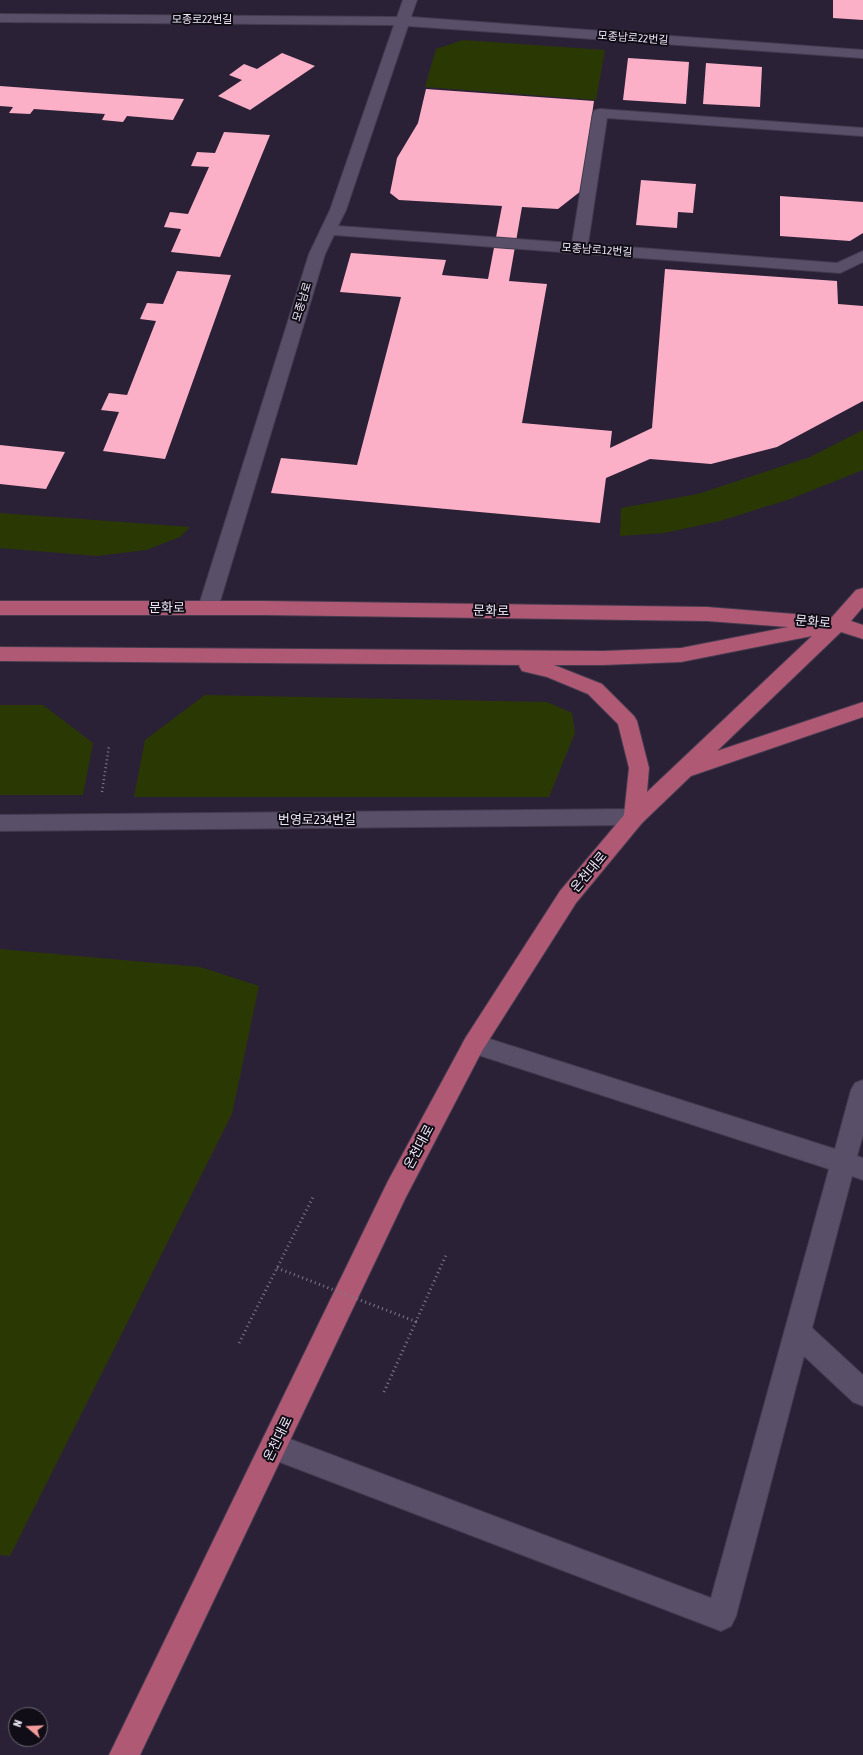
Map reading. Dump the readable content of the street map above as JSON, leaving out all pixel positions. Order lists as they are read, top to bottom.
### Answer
{
  "streets": {
    "main road": ["문화로", "온천대로"],
    "street": [
      "모종로22번길",
      "모종남로22번길",
      "모종남로12번길",
      "모종남로",
      "번영로234번길"
    ]
  },
  "crossings": [
    ["모종로22번길", "모종남로22번길"],
    ["모종로22번길", "모종남로"],
    ["모종남로22번길", "모종남로"],
    ["모종남로12번길", "모종남로"],
    ["모종남로", "문화로"],
    ["문화로", "온천대로"],
    ["번영로234번길", "온천대로"]
  ],
  "north": "left"
}
